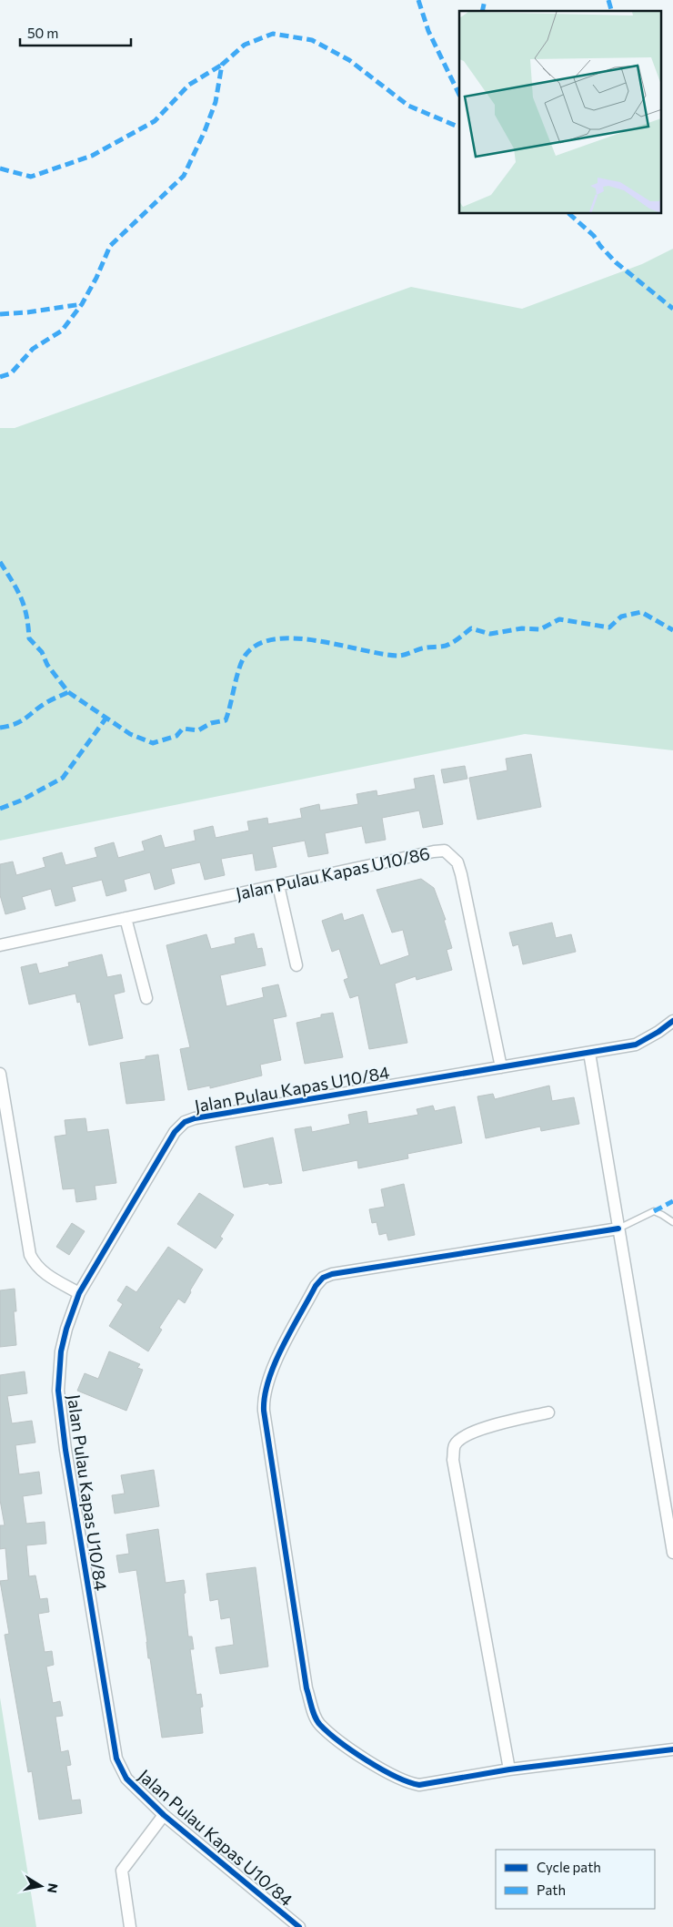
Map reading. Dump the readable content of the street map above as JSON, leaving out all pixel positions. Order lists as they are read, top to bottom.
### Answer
{
  "streets": {
    "street": ["Jalan Pulau Kapas U10/86", "Jalan Pulau Kapas U10/84"]
  },
  "crossings": [
    ["Jalan Pulau Kapas U10/86", "Jalan Pulau Kapas U10/84"]
  ],
  "legend": ["Cycle path", "Path"],
  "scale_bar": "50 m",
  "north": "right"
}
